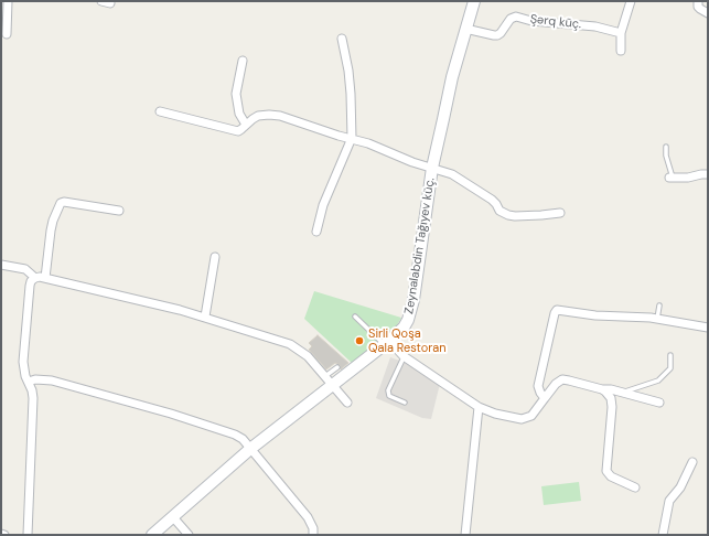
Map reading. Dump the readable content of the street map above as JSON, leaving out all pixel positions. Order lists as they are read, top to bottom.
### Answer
{
  "streets": {
    "street": ["Şərq küç.", "Zeynalabdin Tağıyev küç."]
  },
  "crossings": [
    ["Şərq küç.", "Zeynalabdin Tağıyev küç."]
  ],
  "places": ["Sirli Qoşa Qala Restoran"]
}
